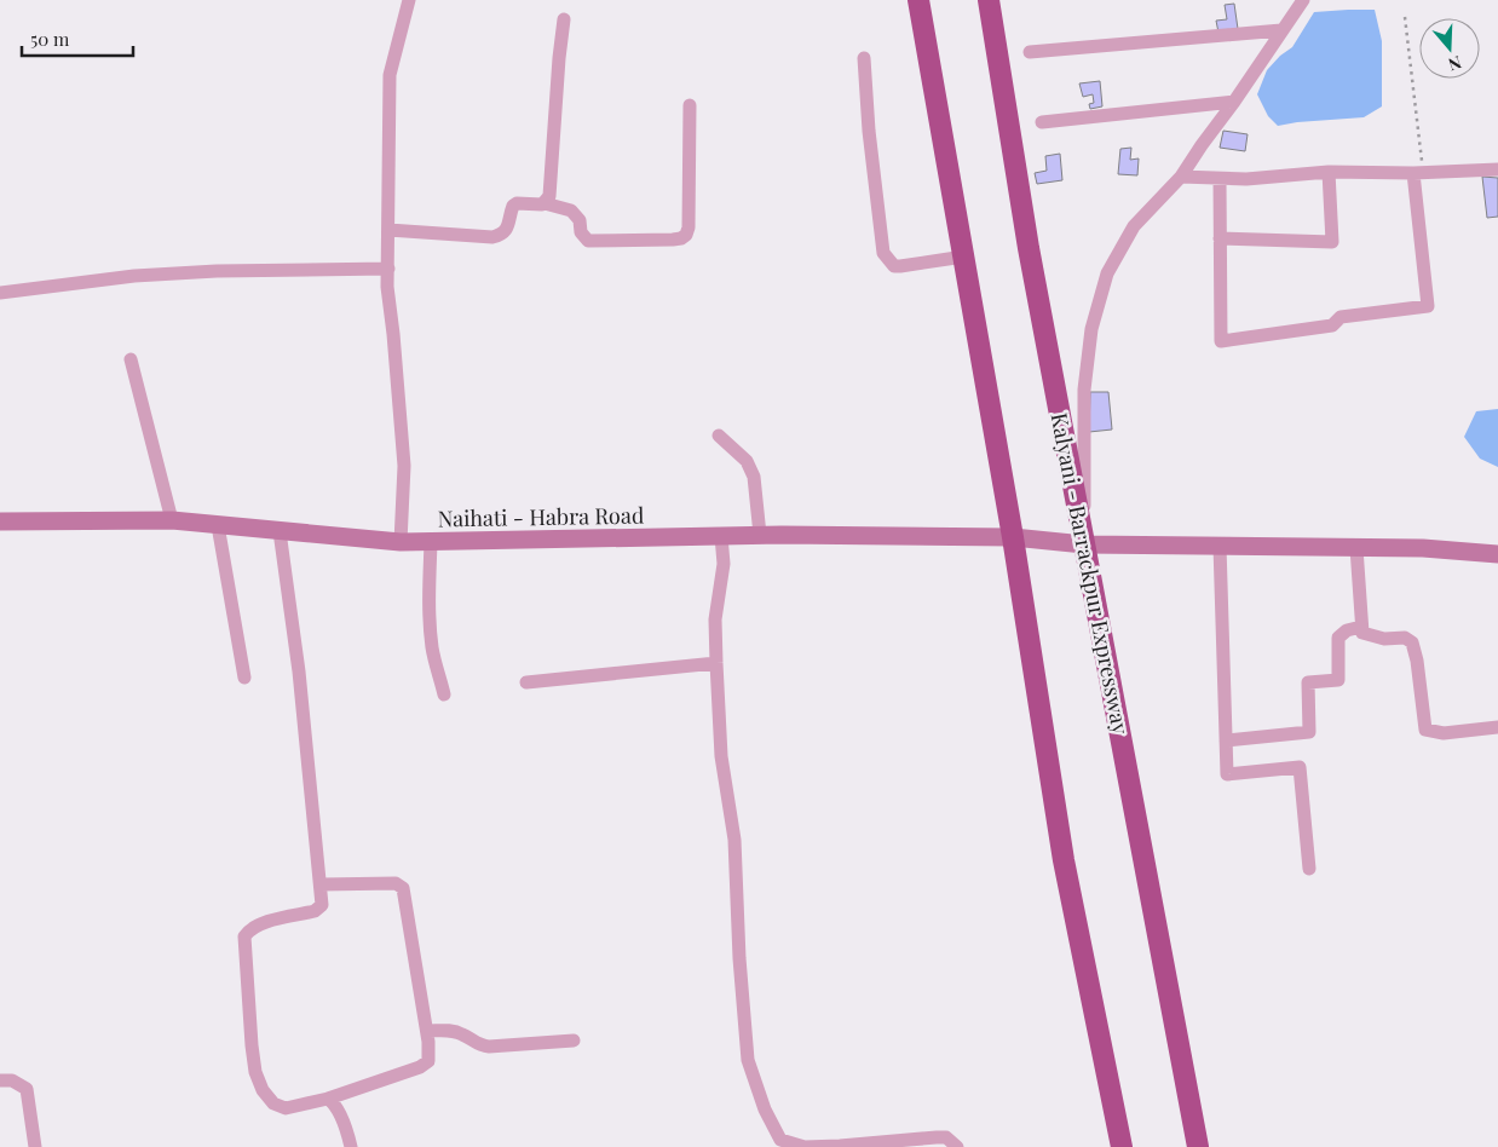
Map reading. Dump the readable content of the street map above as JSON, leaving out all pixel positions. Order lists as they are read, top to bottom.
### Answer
{
  "streets": {
    "highway": ["Kalyani - Barrackpur Expressway"],
    "main road": ["Naihati - Habra Road"]
  },
  "crossings": [
    ["Naihati - Habra Road", "Kalyani - Barrackpur Expressway"]
  ],
  "scale_bar": "50 m",
  "north": "bottom"
}
